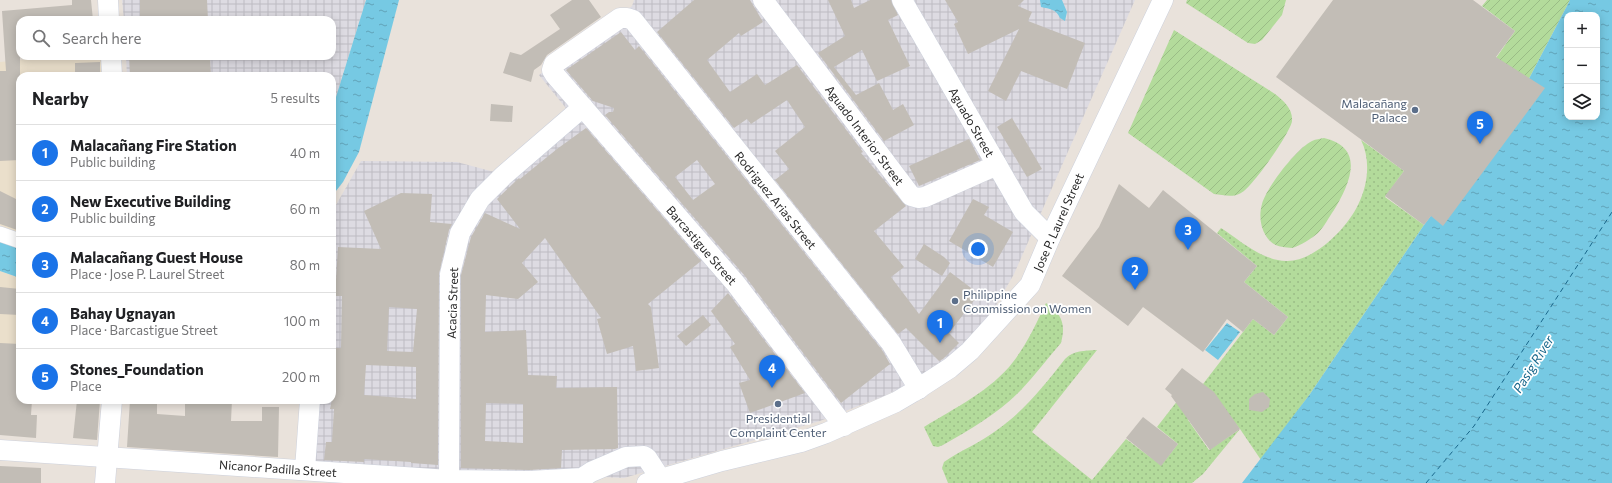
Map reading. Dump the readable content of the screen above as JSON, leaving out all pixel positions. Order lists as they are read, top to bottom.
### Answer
{
  "streets": {
    "street": [
      "Aguado Street",
      "Aguado Interior Street",
      "Rodriguez Arias Street",
      "Jose P. Laurel Street",
      "Barcastigue Street",
      "Acacia Street",
      "Nicanor Padilla Street"
    ]
  },
  "crossings": [
    ["Aguado Street", "Aguado Interior Street"],
    ["Aguado Street", "Jose P. Laurel Street"],
    ["Rodriguez Arias Street", "Jose P. Laurel Street"],
    ["Rodriguez Arias Street", "Barcastigue Street"],
    ["Jose P. Laurel Street", "Barcastigue Street"],
    ["Jose P. Laurel Street", "Nicanor Padilla Street"],
    ["Barcastigue Street", "Acacia Street"],
    ["Acacia Street", "Nicanor Padilla Street"]
  ],
  "water": ["Pasig River"],
  "places": ["Malacañang Palace", "Philippine Commission on Women", "Presidential Complaint Center"],
  "page": {
    "map_buttons": ["+", "−"],
    "search": "Search here",
    "heading": ["Nearby", "5 results"],
    "pins": [
      "5",
      "3",
      "2",
      "1",
      "4"
    ],
    "list": [
      {
        "mark": "1",
        "name": "Malacañang Fire Station",
        "note": "Public building",
        "value": "40 m"
      },
      {
        "mark": "2",
        "name": "New Executive Building",
        "note": "Public building",
        "value": "60 m"
      },
      {
        "mark": "3",
        "name": "Malacañang Guest House",
        "note": "Place · Jose P. Laurel Street",
        "value": "80 m"
      },
      {
        "mark": "4",
        "name": "Bahay Ugnayan",
        "note": "Place · Barcastigue Street",
        "value": "100 m"
      },
      {
        "mark": "5",
        "name": "Stones_Foundation",
        "note": "Place",
        "value": "200 m"
      }
    ]
  }
}
